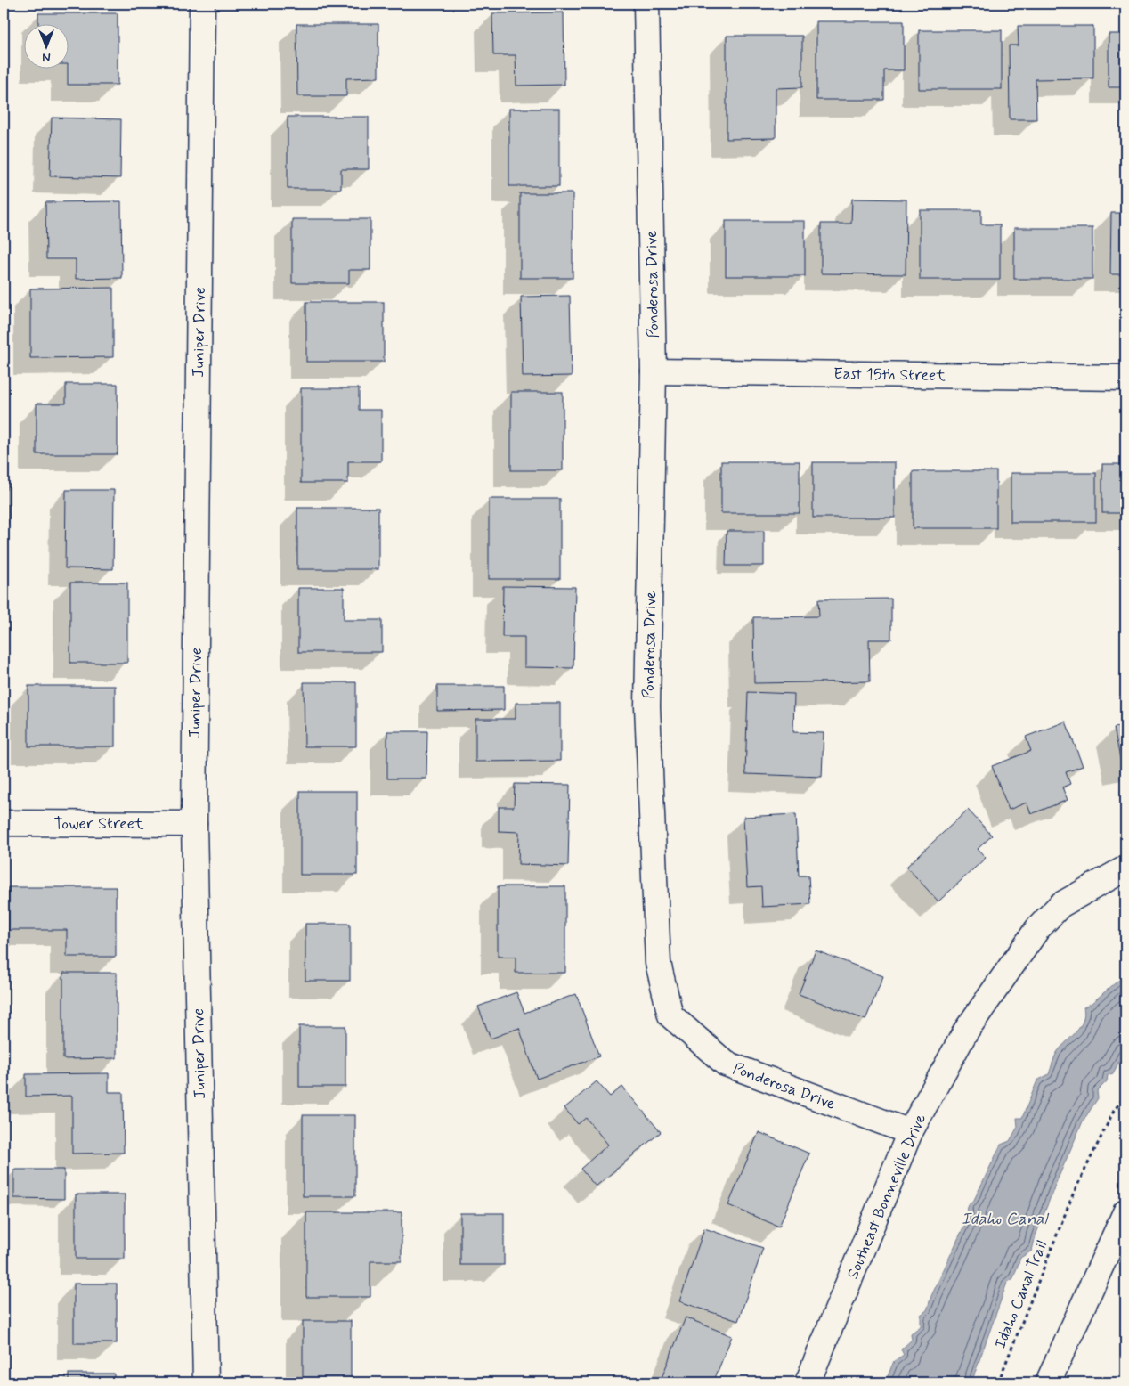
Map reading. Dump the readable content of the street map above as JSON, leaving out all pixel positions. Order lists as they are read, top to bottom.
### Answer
{
  "streets": {
    "street": [
      "Ponderosa Drive",
      "Juniper Drive",
      "East 15th Street",
      "Tower Street",
      "Southeast Bonneville Drive"
    ],
    "path": ["Idaho Canal Trail"]
  },
  "crossings": [
    ["Ponderosa Drive", "East 15th Street"],
    ["Ponderosa Drive", "Southeast Bonneville Drive"],
    ["Juniper Drive", "Tower Street"]
  ],
  "water": ["Idaho Canal"],
  "north": "bottom"
}
